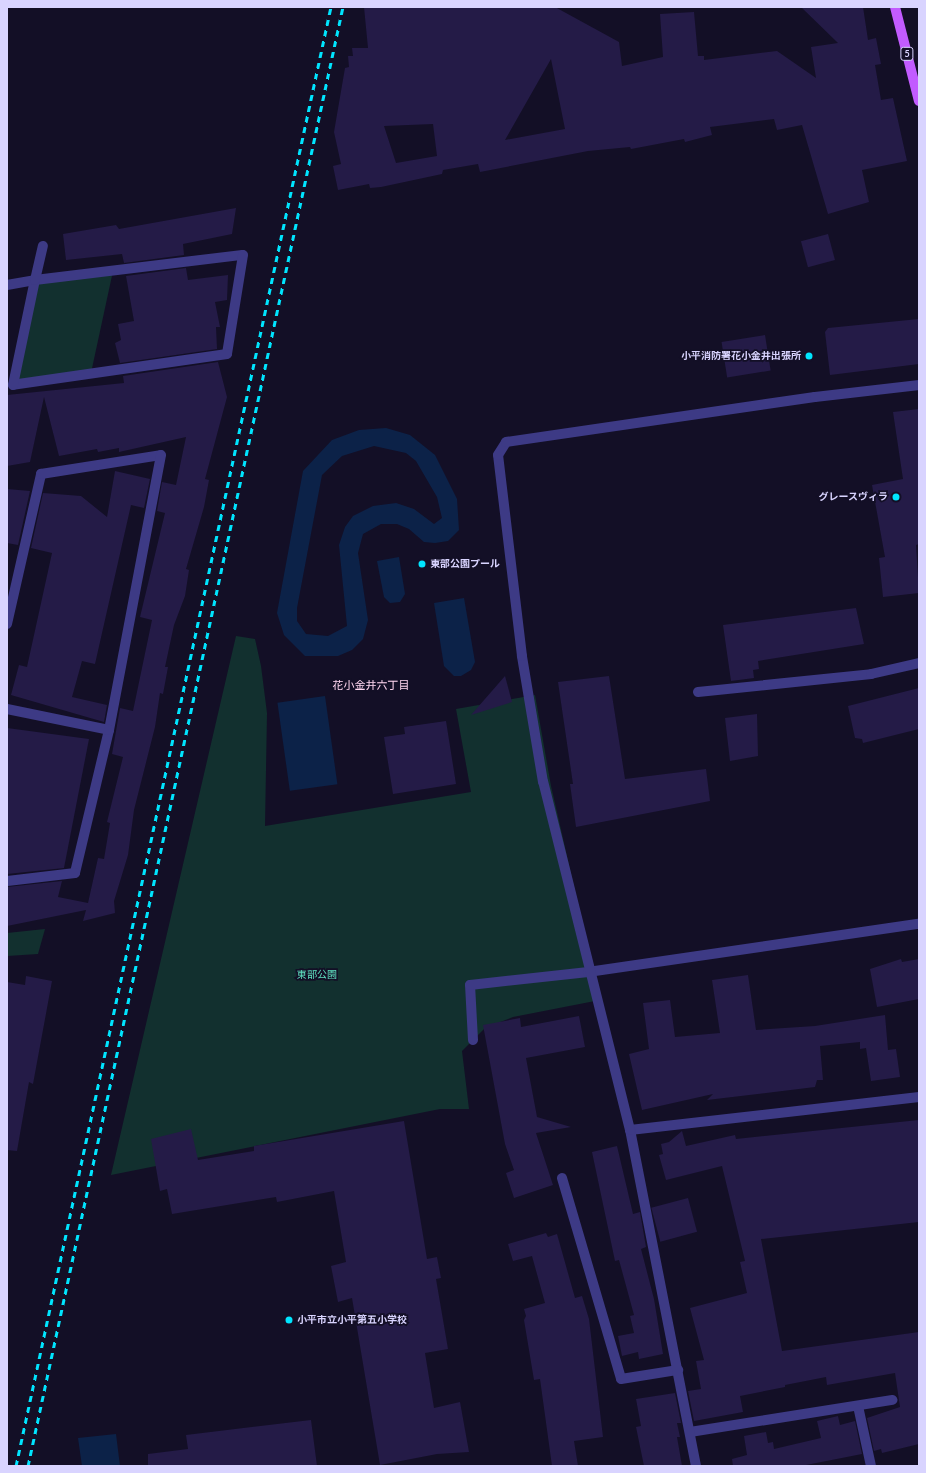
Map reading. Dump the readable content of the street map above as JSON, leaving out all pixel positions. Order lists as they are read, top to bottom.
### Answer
{
  "streets": {
    "main road": ["5"]
  },
  "districts": ["花小金井六丁目"],
  "parks": ["東部公園"],
  "places": [
    "小平消防署花小金井出張所",
    "グレースヴィラ",
    "東部公園プール",
    "小平市立小平第五小学校"
  ]
}
